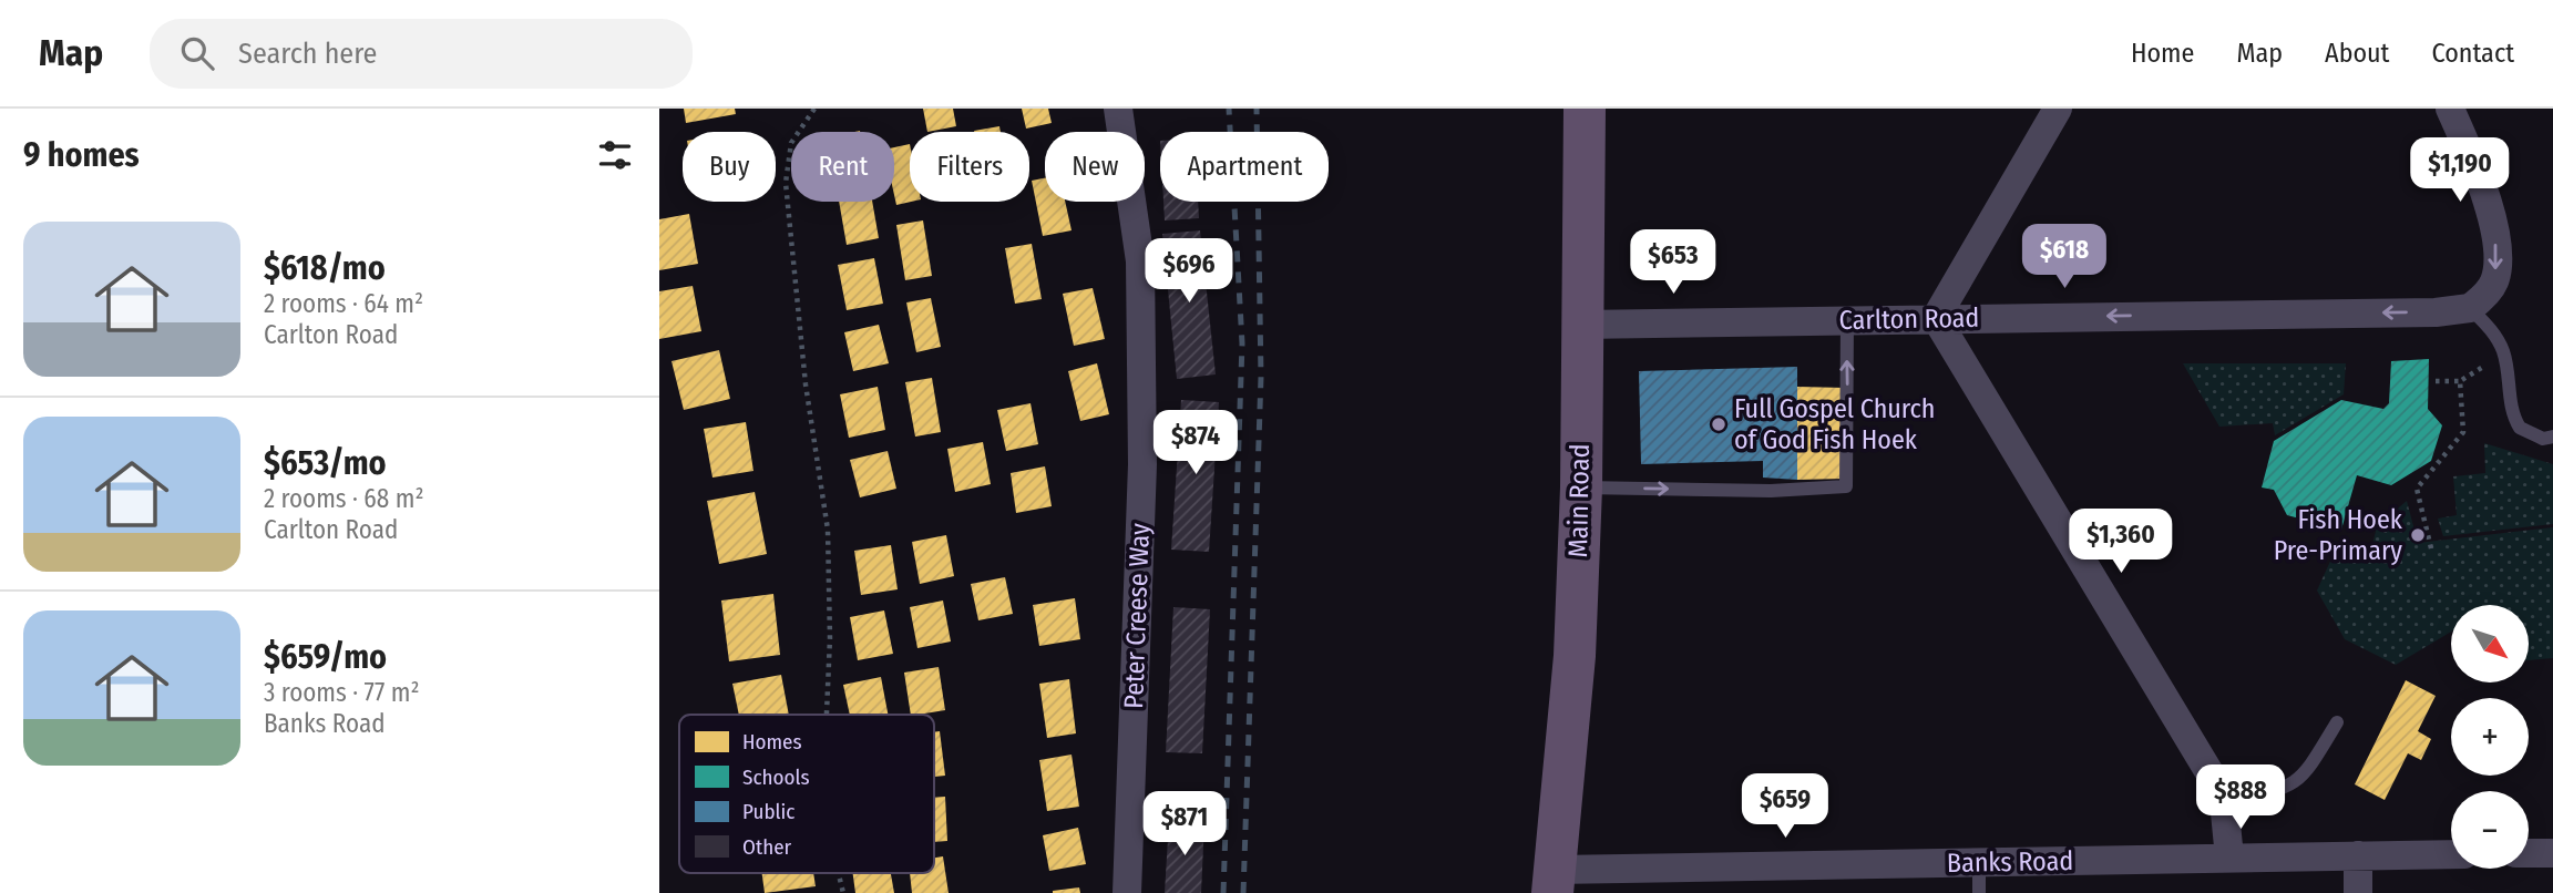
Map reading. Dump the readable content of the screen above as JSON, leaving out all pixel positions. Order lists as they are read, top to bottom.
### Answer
{
  "streets": {
    "main road": ["Main Road"],
    "street": ["Carlton Road", "Peter Creese Way", "Banks Road"]
  },
  "crossings": [
    ["Carlton Road", "Main Road"],
    ["Main Road", "Banks Road"]
  ],
  "one_way": ["Carlton Road"],
  "places": ["Full Gospel Church of God Fish Hoek", "Fish Hoek Pre-Primary"],
  "legend": [
    "Homes",
    "Schools",
    "Public",
    "Other"
  ],
  "north": "bottom right",
  "page": {
    "header": "Map",
    "search": "Search here",
    "nav": [
      "Home",
      "Map",
      "About",
      "Contact"
    ],
    "heading": "9 homes",
    "chip": [
      "Buy",
      "Rent",
      "Filters",
      "New",
      "Apartment"
    ],
    "price": [
      "$1,190",
      "$618",
      "$653",
      "$696",
      "$874",
      "$1,360",
      "$888",
      "$659",
      "$871"
    ],
    "list": [
      {
        "name": "$618/mo",
        "note": "2 rooms · 64 m² · Carlton Road"
      },
      {
        "name": "$653/mo",
        "note": "2 rooms · 68 m² · Carlton Road"
      },
      {
        "name": "$659/mo",
        "note": "3 rooms · 77 m² · Banks Road"
      }
    ],
    "map_buttons": ["+", "−"]
  }
}
